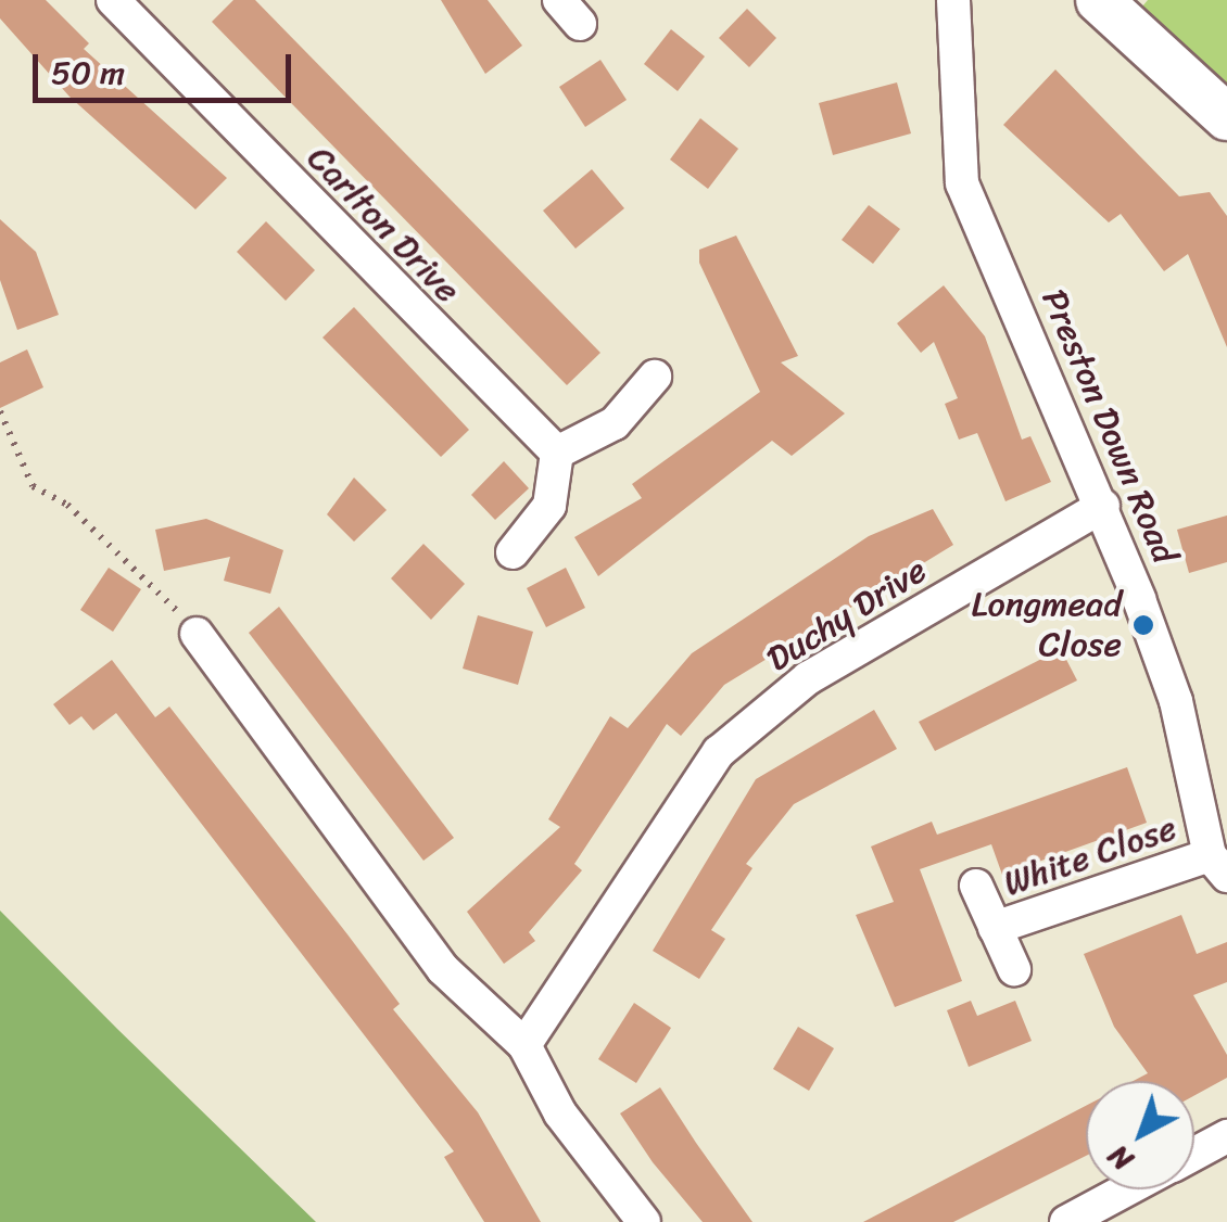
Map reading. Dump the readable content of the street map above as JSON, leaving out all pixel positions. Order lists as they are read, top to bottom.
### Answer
{
  "streets": {
    "street": [
      "Carlton Drive",
      "Preston Down Road",
      "Duchy Drive",
      "White Close"
    ]
  },
  "crossings": [
    ["Preston Down Road", "Duchy Drive"],
    ["Preston Down Road", "White Close"]
  ],
  "places": ["Longmead Close"],
  "scale_bar": "50 m",
  "north": "bottom left"
}
